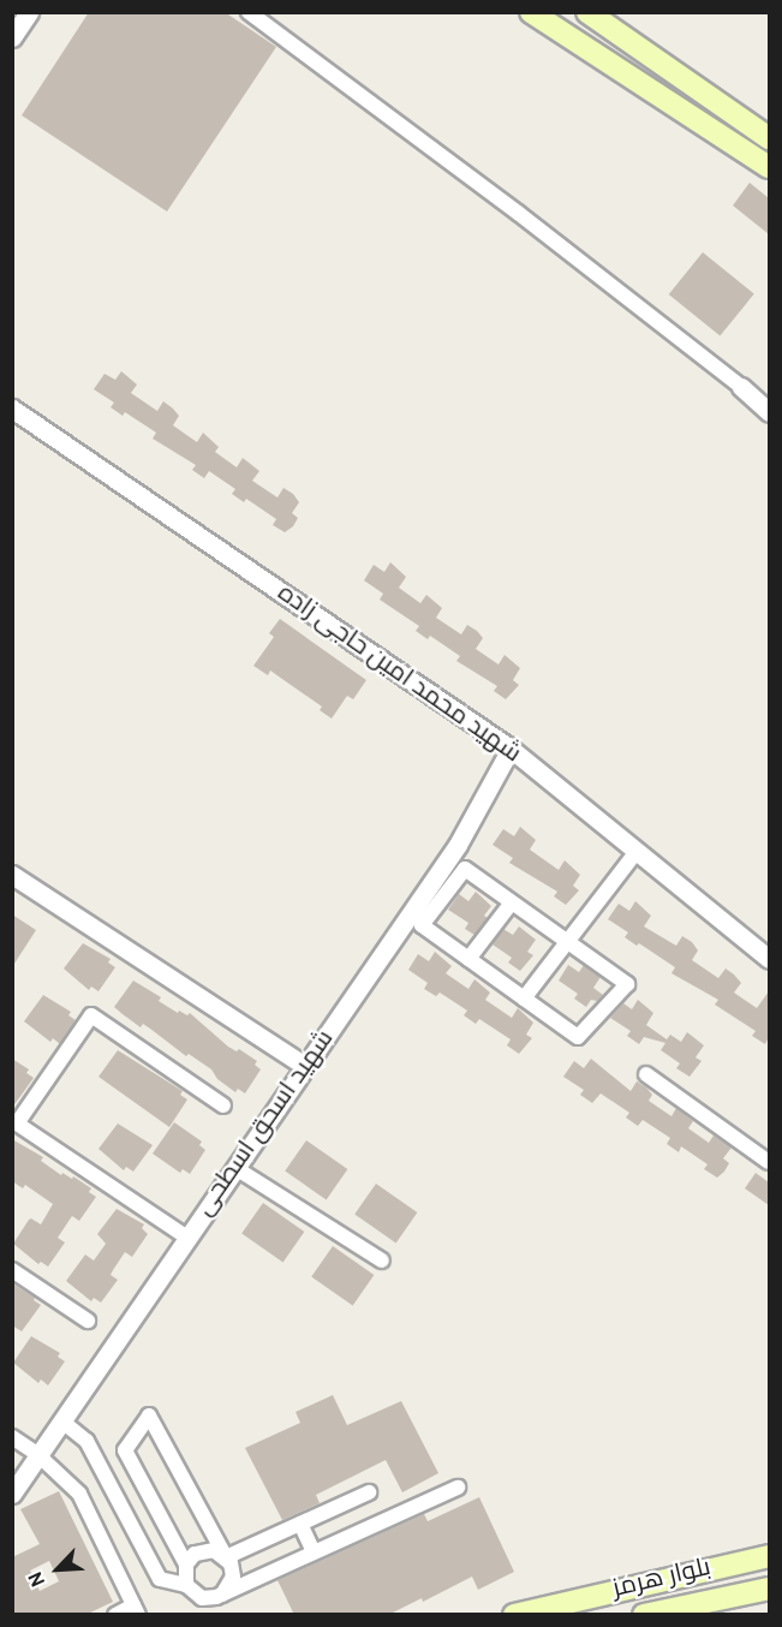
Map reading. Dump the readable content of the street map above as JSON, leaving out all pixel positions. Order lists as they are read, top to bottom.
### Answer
{
  "streets": {
    "main road": ["بلوار هرمز"],
    "street": ["شهید محمد امین حاجی زاده", "شهید اسحق اسطحی"]
  },
  "crossings": [
    ["شهید محمد امین حاجی زاده", "شهید اسحق اسطحی"]
  ],
  "north": "bottom left"
}
